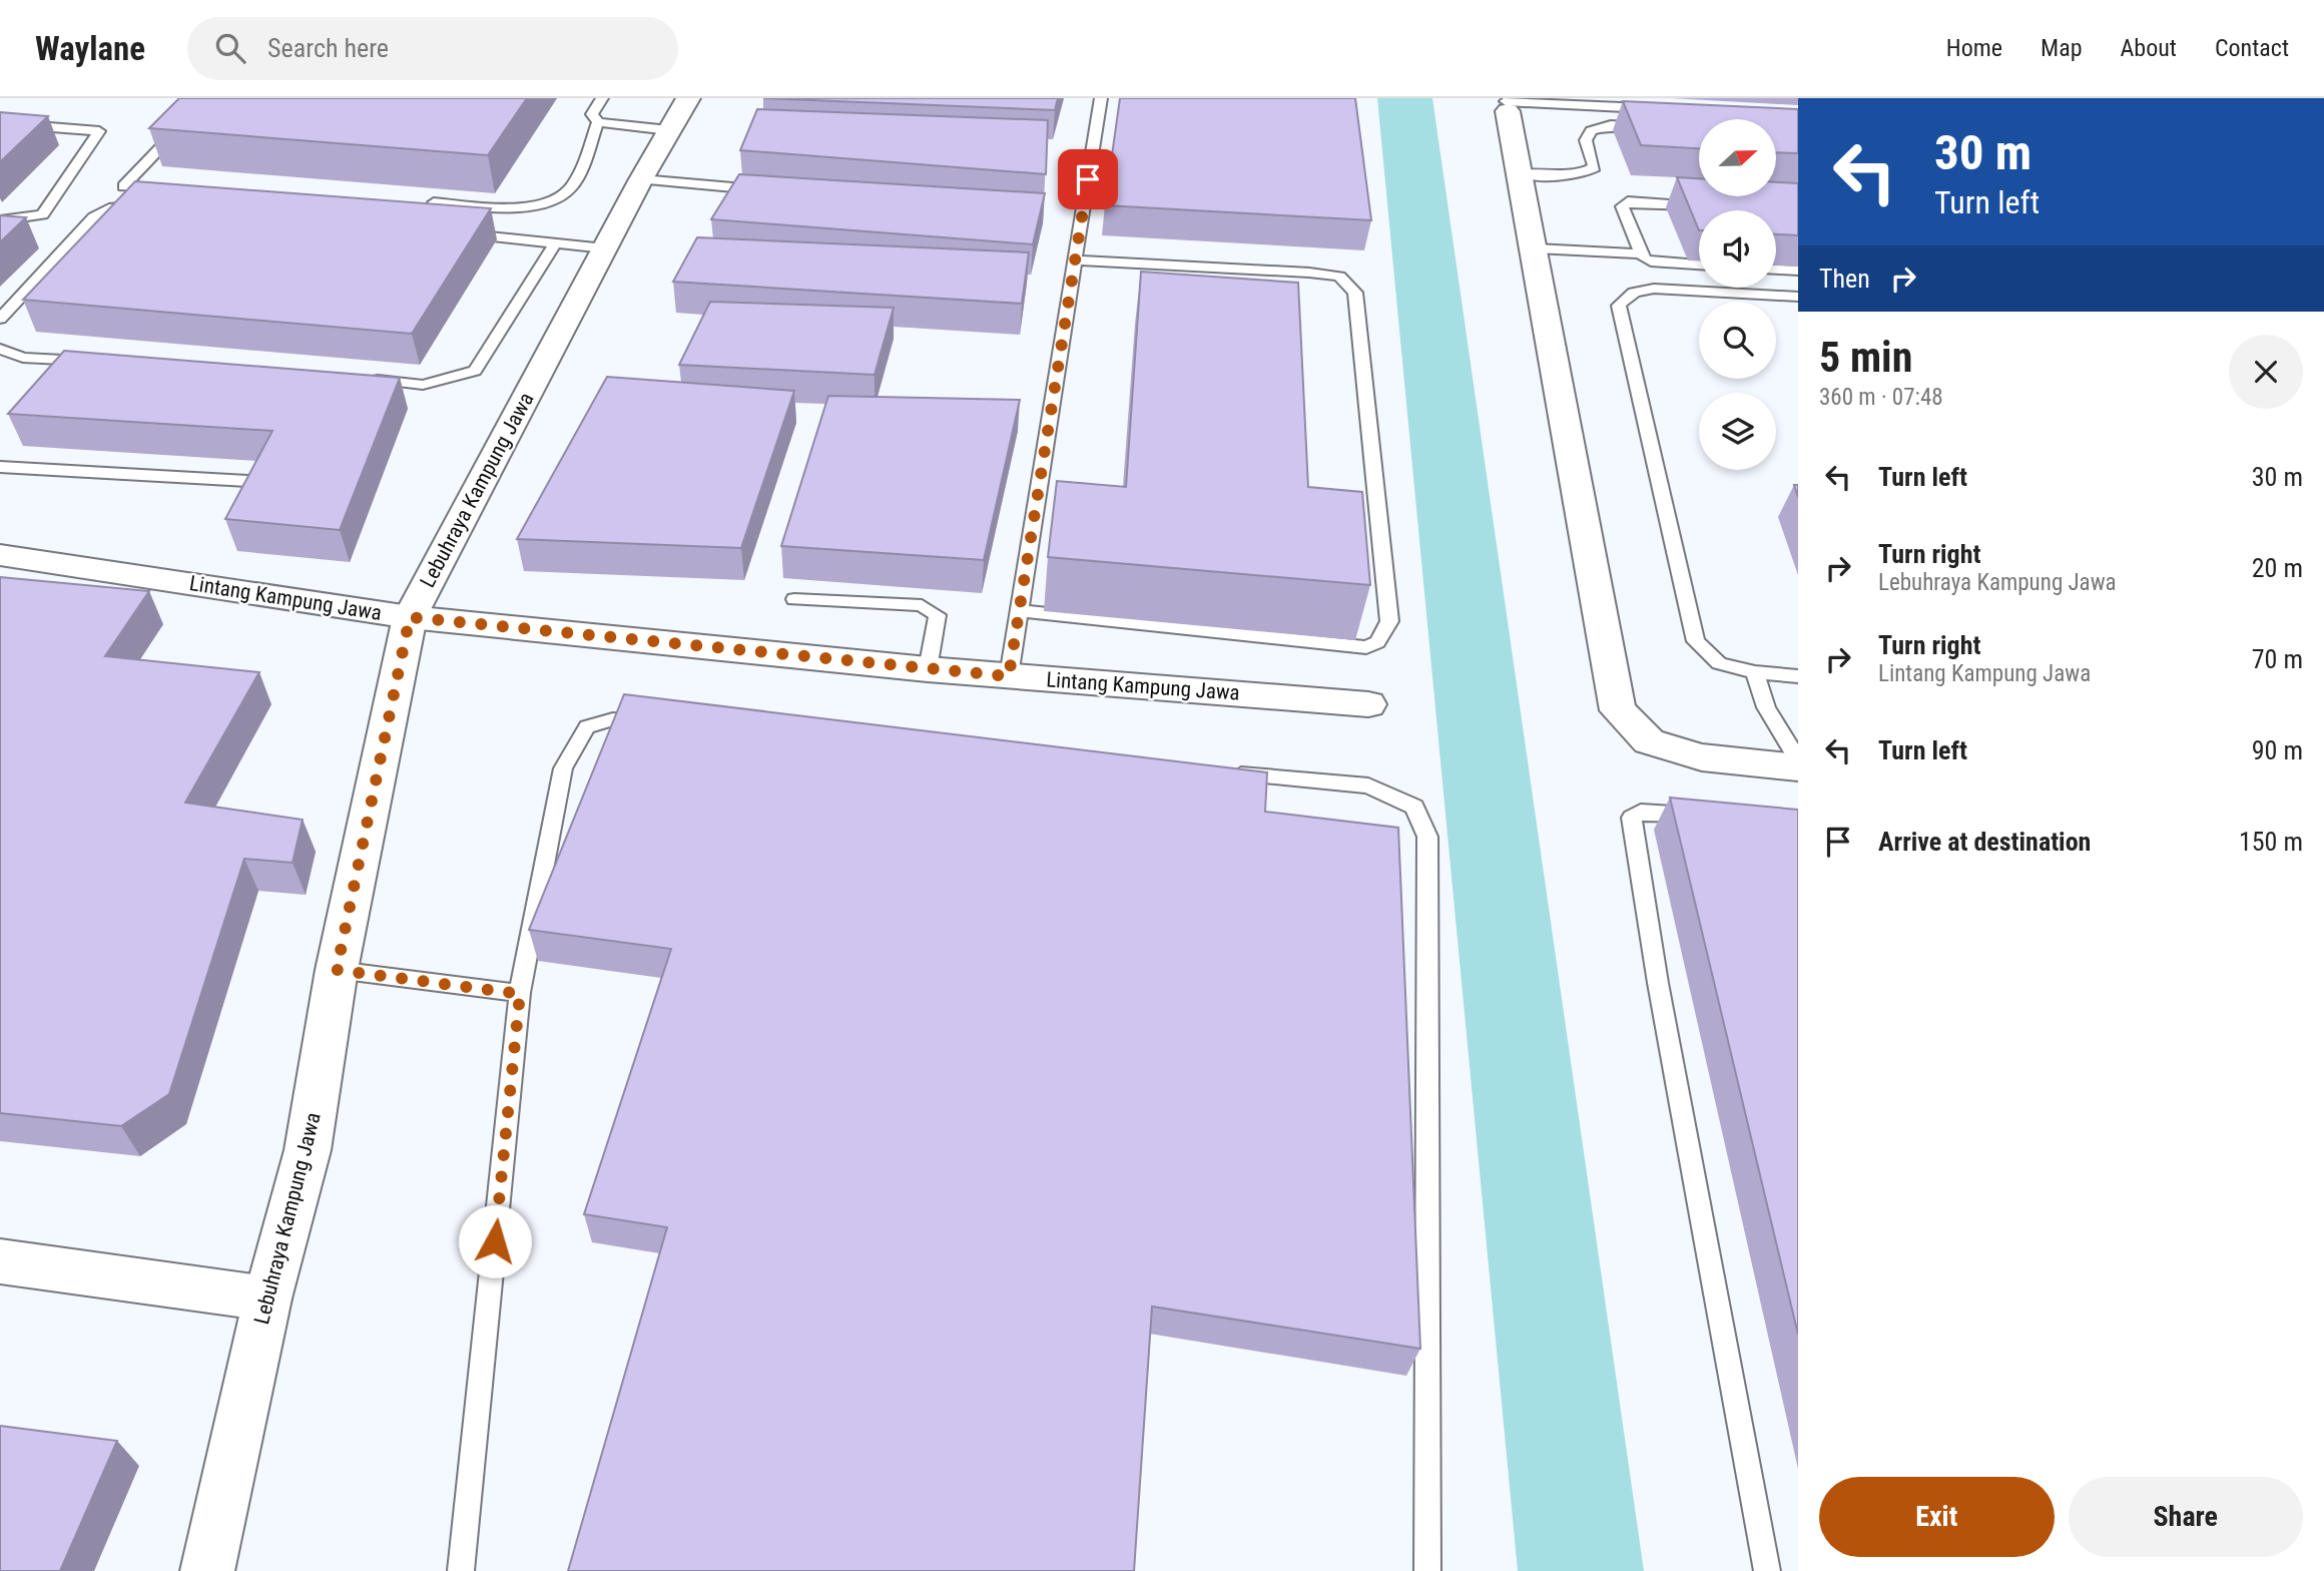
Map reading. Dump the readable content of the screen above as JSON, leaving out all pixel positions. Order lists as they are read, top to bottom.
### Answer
{
  "streets": {
    "street": ["Lebuhraya Kampung Jawa", "Lintang Kampung Jawa"]
  },
  "crossings": [
    ["Lebuhraya Kampung Jawa", "Lintang Kampung Jawa"]
  ],
  "north": "right",
  "page": {
    "header": "Waylane",
    "search": "Search here",
    "nav": [
      "Home",
      "Map",
      "About",
      "Contact"
    ],
    "turn": ["30 m", "Turn left"],
    "then": "Then",
    "heading": ["5 min", "360 m · 07:48"],
    "list": [
      {
        "name": "Turn left",
        "value": "30 m"
      },
      {
        "name": "Turn right",
        "note": "Lebuhraya Kampung Jawa",
        "value": "20 m"
      },
      {
        "name": "Turn right",
        "note": "Lintang Kampung Jawa",
        "value": "70 m"
      },
      {
        "name": "Turn left",
        "value": "90 m"
      },
      {
        "name": "Arrive at destination",
        "value": "150 m"
      }
    ],
    "buttons": ["Exit", "Share"]
  }
}
